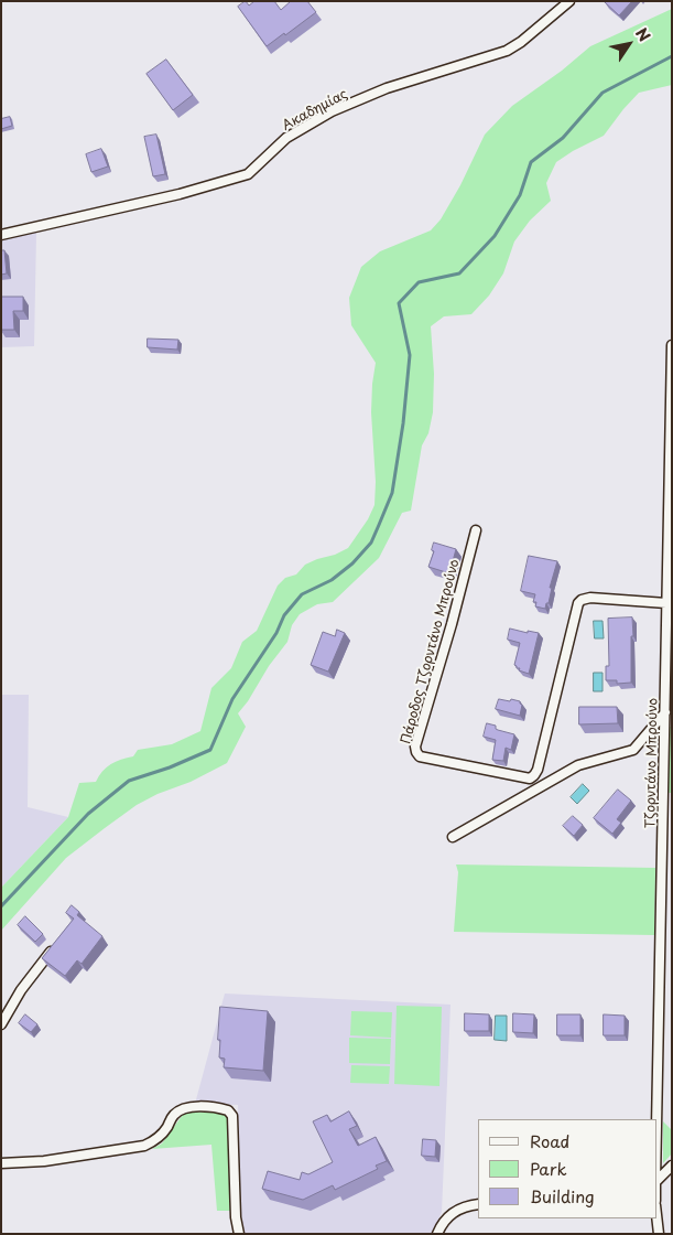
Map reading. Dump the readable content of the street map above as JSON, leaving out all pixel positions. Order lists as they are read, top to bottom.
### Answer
{
  "streets": {
    "street": ["Ακαδημίας", "Πάροδος Τζορντάνο Μπρούνο", "Τζορντάνο Μπρούνο"]
  },
  "crossings": [
    ["Πάροδος Τζορντάνο Μπρούνο", "Τζορντάνο Μπρούνο"]
  ],
  "legend": ["Road", "Park", "Building"],
  "north": "top right"
}
